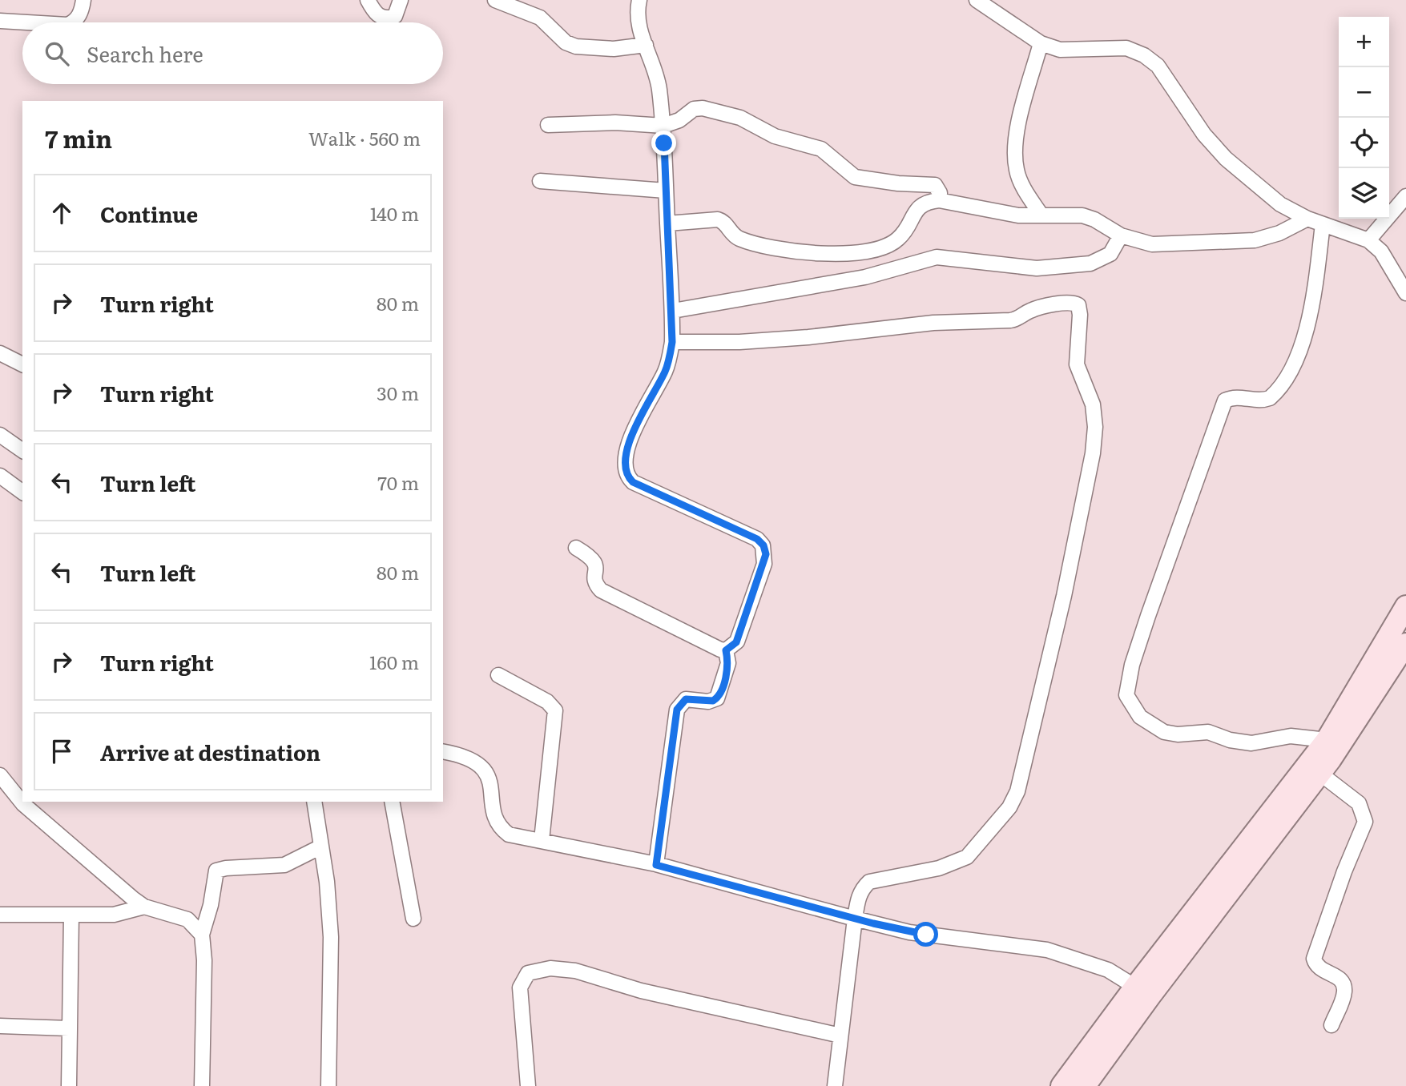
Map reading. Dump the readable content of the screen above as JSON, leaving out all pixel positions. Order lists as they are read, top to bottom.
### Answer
{
  "page": {
    "map_buttons": ["+", "−"],
    "search": "Search here",
    "heading": ["7 min", "Walk · 560 m"],
    "list": [
      ["Continue", "140 m"],
      ["Turn right", "80 m"],
      ["Turn right", "30 m"],
      ["Turn left", "70 m"],
      ["Turn left", "80 m"],
      ["Turn right", "160 m"],
      "Arrive at destination"
    ]
  }
}
